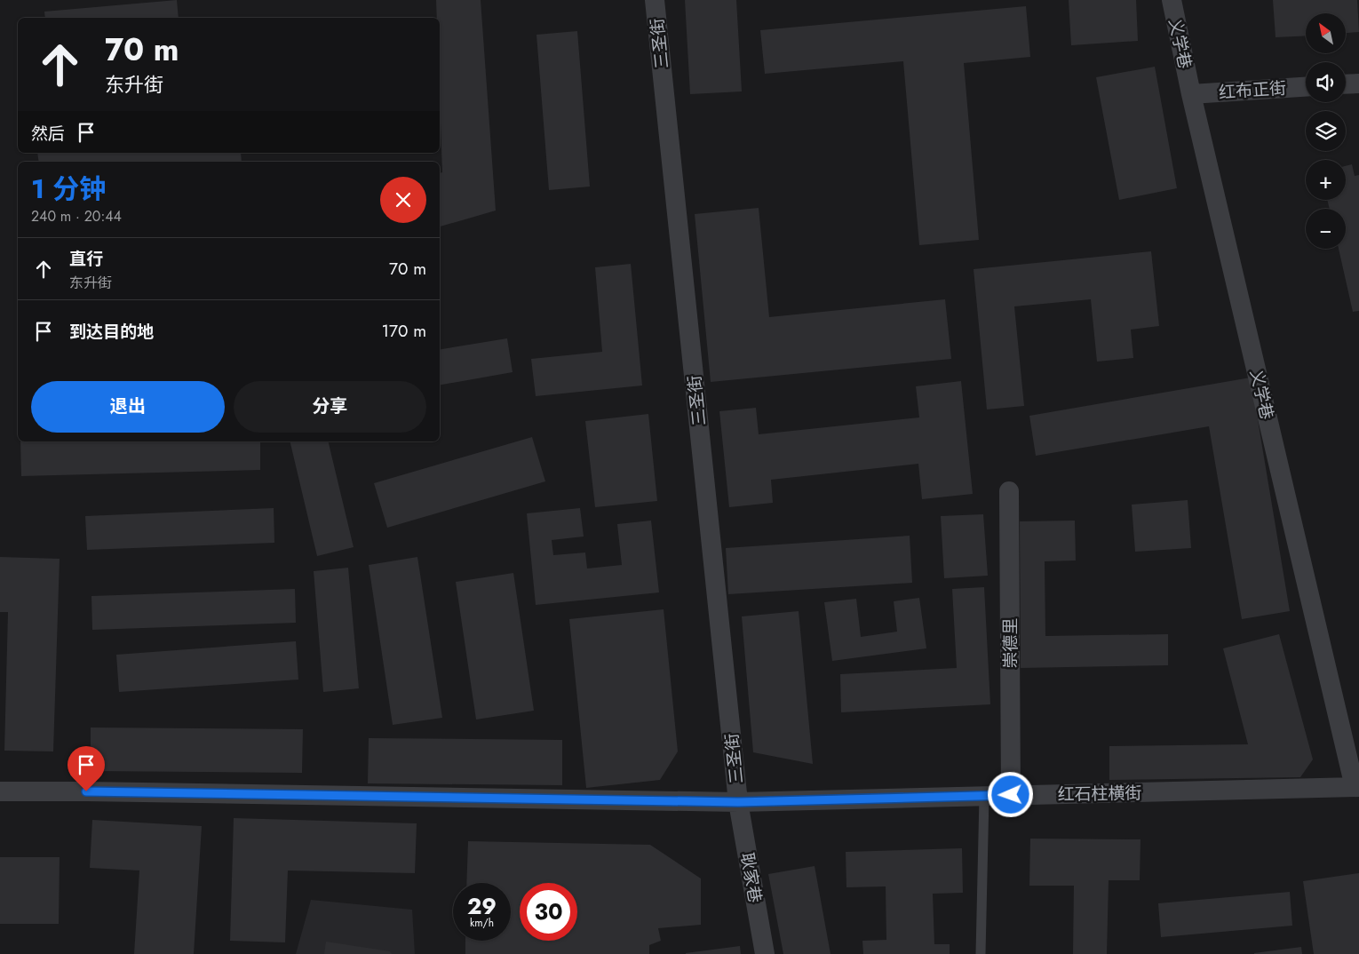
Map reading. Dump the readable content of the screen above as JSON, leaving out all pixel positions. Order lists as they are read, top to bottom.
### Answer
{
  "streets": {
    "street": [
      "三圣街",
      "义学巷",
      "红布正街",
      "崇德里",
      "红石柱横街",
      "耿家巷"
    ]
  },
  "crossings": [
    ["三圣街", "红石柱横街"],
    ["三圣街", "耿家巷"],
    ["义学巷", "红布正街"],
    ["义学巷", "红石柱横街"],
    ["崇德里", "红石柱横街"],
    ["红石柱横街", "耿家巷"]
  ],
  "north": "top left",
  "page": {
    "map_buttons": ["+", "−"],
    "turn": ["70 m", "东升街"],
    "then": "然后",
    "heading": ["1 分钟", "240 m · 20:44"],
    "list": [
      {
        "name": "直行",
        "note": "东升街",
        "value": "70 m"
      },
      {
        "name": "到达目的地",
        "value": "170 m"
      }
    ],
    "buttons": ["退出", "分享"],
    "speed": "29 km/h",
    "limit": "30"
  }
}
